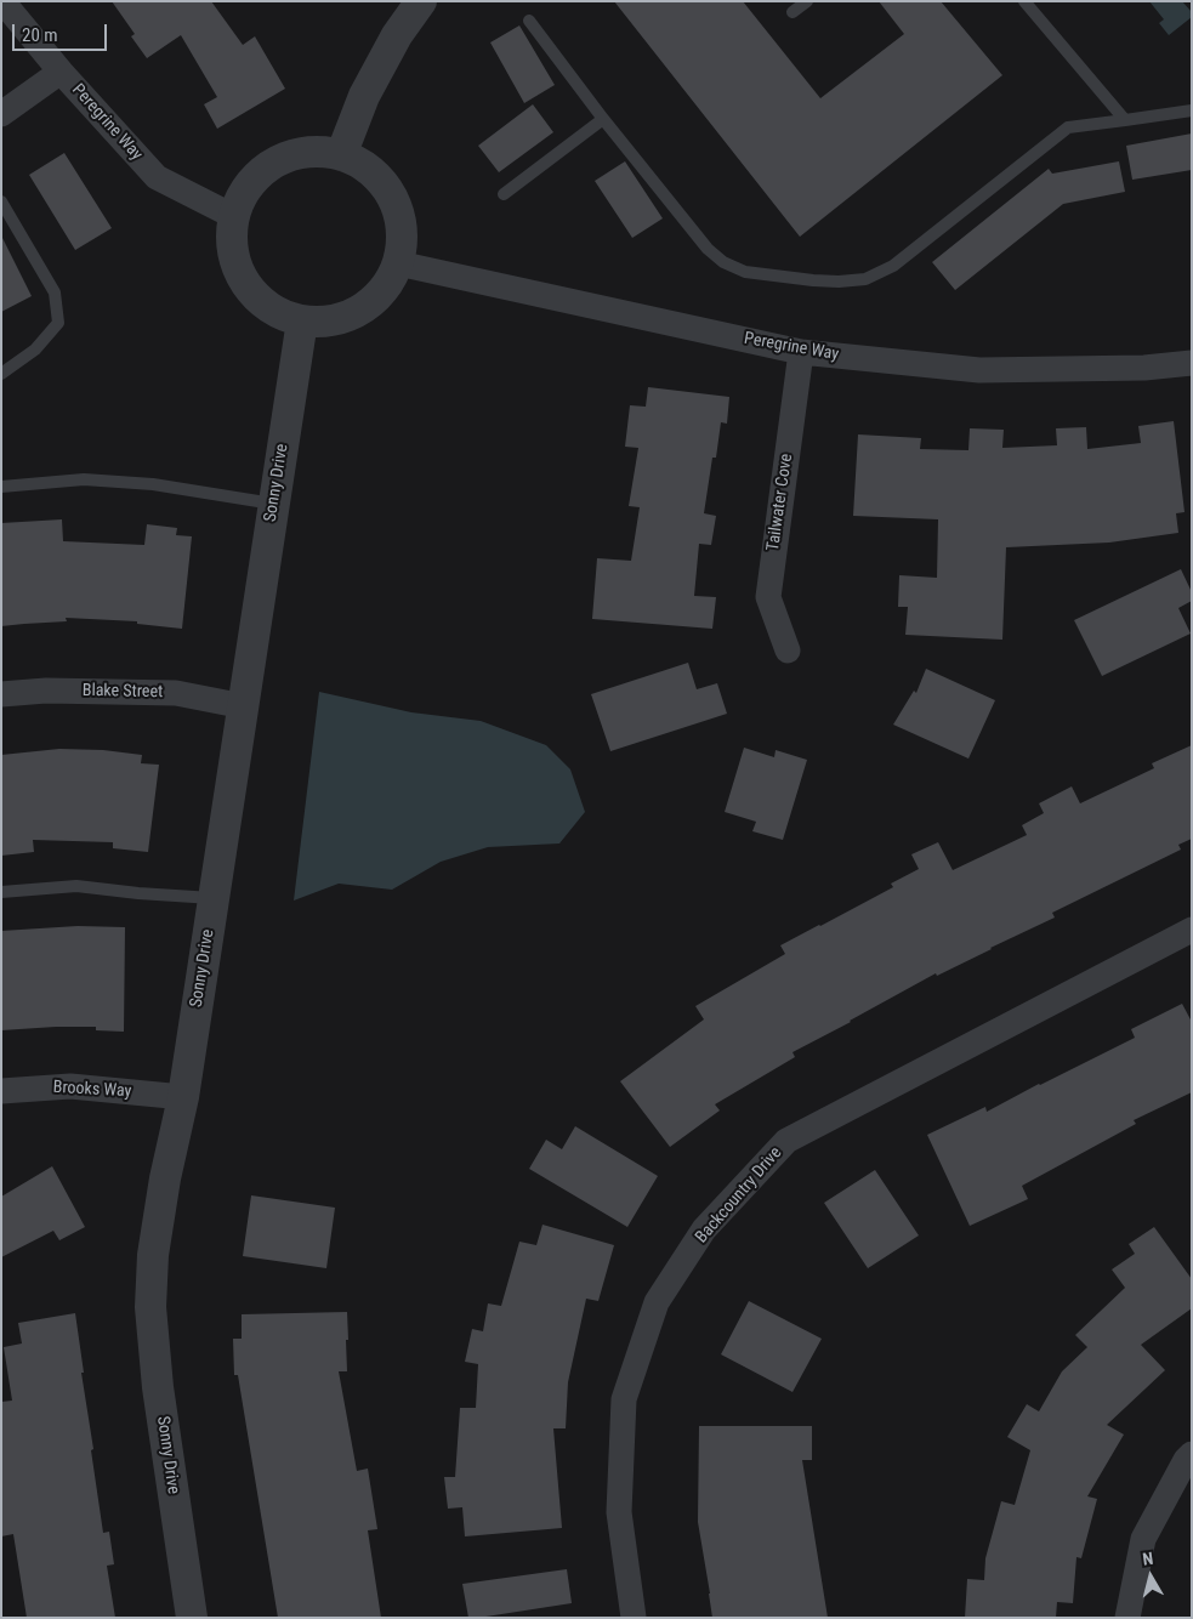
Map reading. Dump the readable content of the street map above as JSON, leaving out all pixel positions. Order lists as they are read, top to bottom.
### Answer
{
  "streets": {
    "street": [
      "Peregrine Way",
      "Sonny Drive",
      "Tailwater Cove",
      "Blake Street",
      "Brooks Way",
      "Backcountry Drive"
    ]
  },
  "crossings": [
    ["Peregrine Way", "Sonny Drive"],
    ["Peregrine Way", "Tailwater Cove"],
    ["Sonny Drive", "Blake Street"],
    ["Sonny Drive", "Brooks Way"]
  ],
  "scale_bar": "20 m",
  "north": "top"
}
